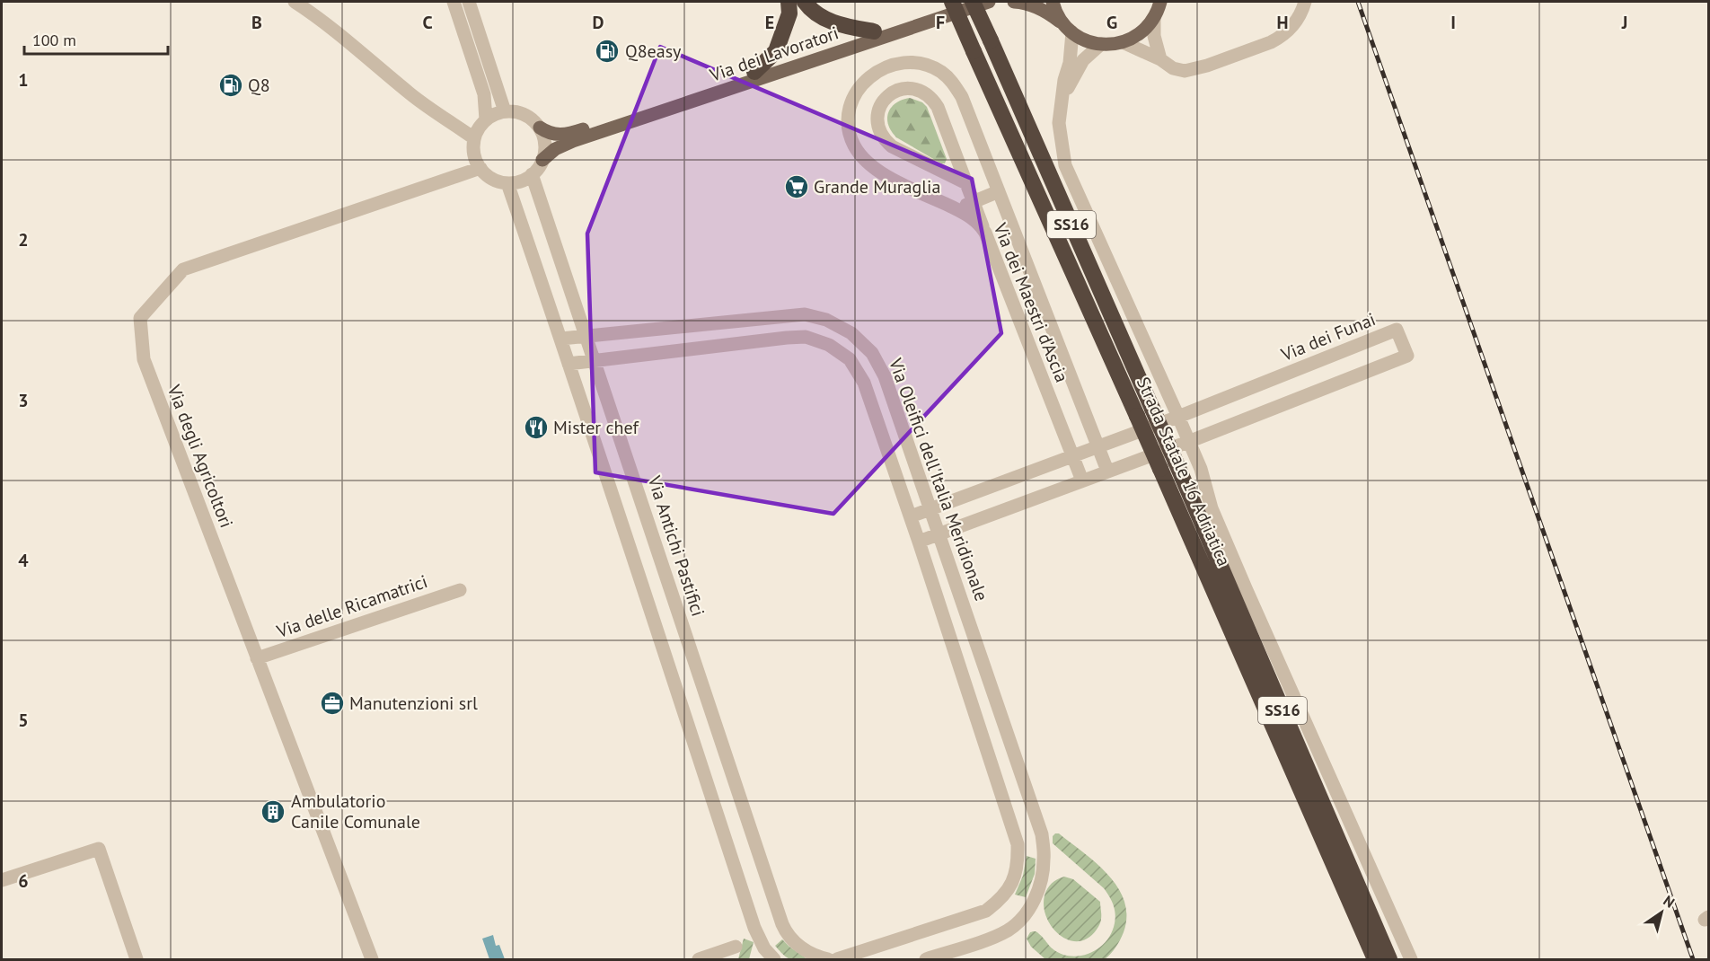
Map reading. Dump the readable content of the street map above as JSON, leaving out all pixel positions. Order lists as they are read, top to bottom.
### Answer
{
  "streets": {
    "highway": ["SS16", "Strada Statale 16 Adriatica"],
    "main road": ["Via dei Lavoratori"],
    "street": [
      "Via dei Maestri d’Ascia",
      "Via dei Funai",
      "Via degli Agricoltori",
      "Via Oleifici dell'Italia Meridionale",
      "Via Antichi Pastifici",
      "Via delle Ricamatrici"
    ]
  },
  "crossings": [
    ["Via dei Maestri d’Ascia", "Via dei Funai"],
    ["Via dei Funai", "Via Oleifici dell'Italia Meridionale"],
    ["Via degli Agricoltori", "Via Antichi Pastifici"],
    ["Via degli Agricoltori", "Via delle Ricamatrici"],
    ["Via Oleifici dell'Italia Meridionale", "Via Antichi Pastifici"]
  ],
  "places": {
    "fuel station": ["Q8easy", "Q8"],
    "supermarket": ["Grande Muraglia"],
    "restaurant": ["Mister chef"],
    "office": ["Manutenzioni srl"],
    "building": ["Ambulatorio Canile Comunale"]
  },
  "scale_bar": "100 m",
  "north": "top right",
  "grid": {
    "columns": [
      "B",
      "C",
      "D",
      "E",
      "F",
      "G",
      "H",
      "I",
      "J"
    ],
    "rows": [
      "1",
      "2",
      "3",
      "4",
      "5",
      "6"
    ]
  }
}
